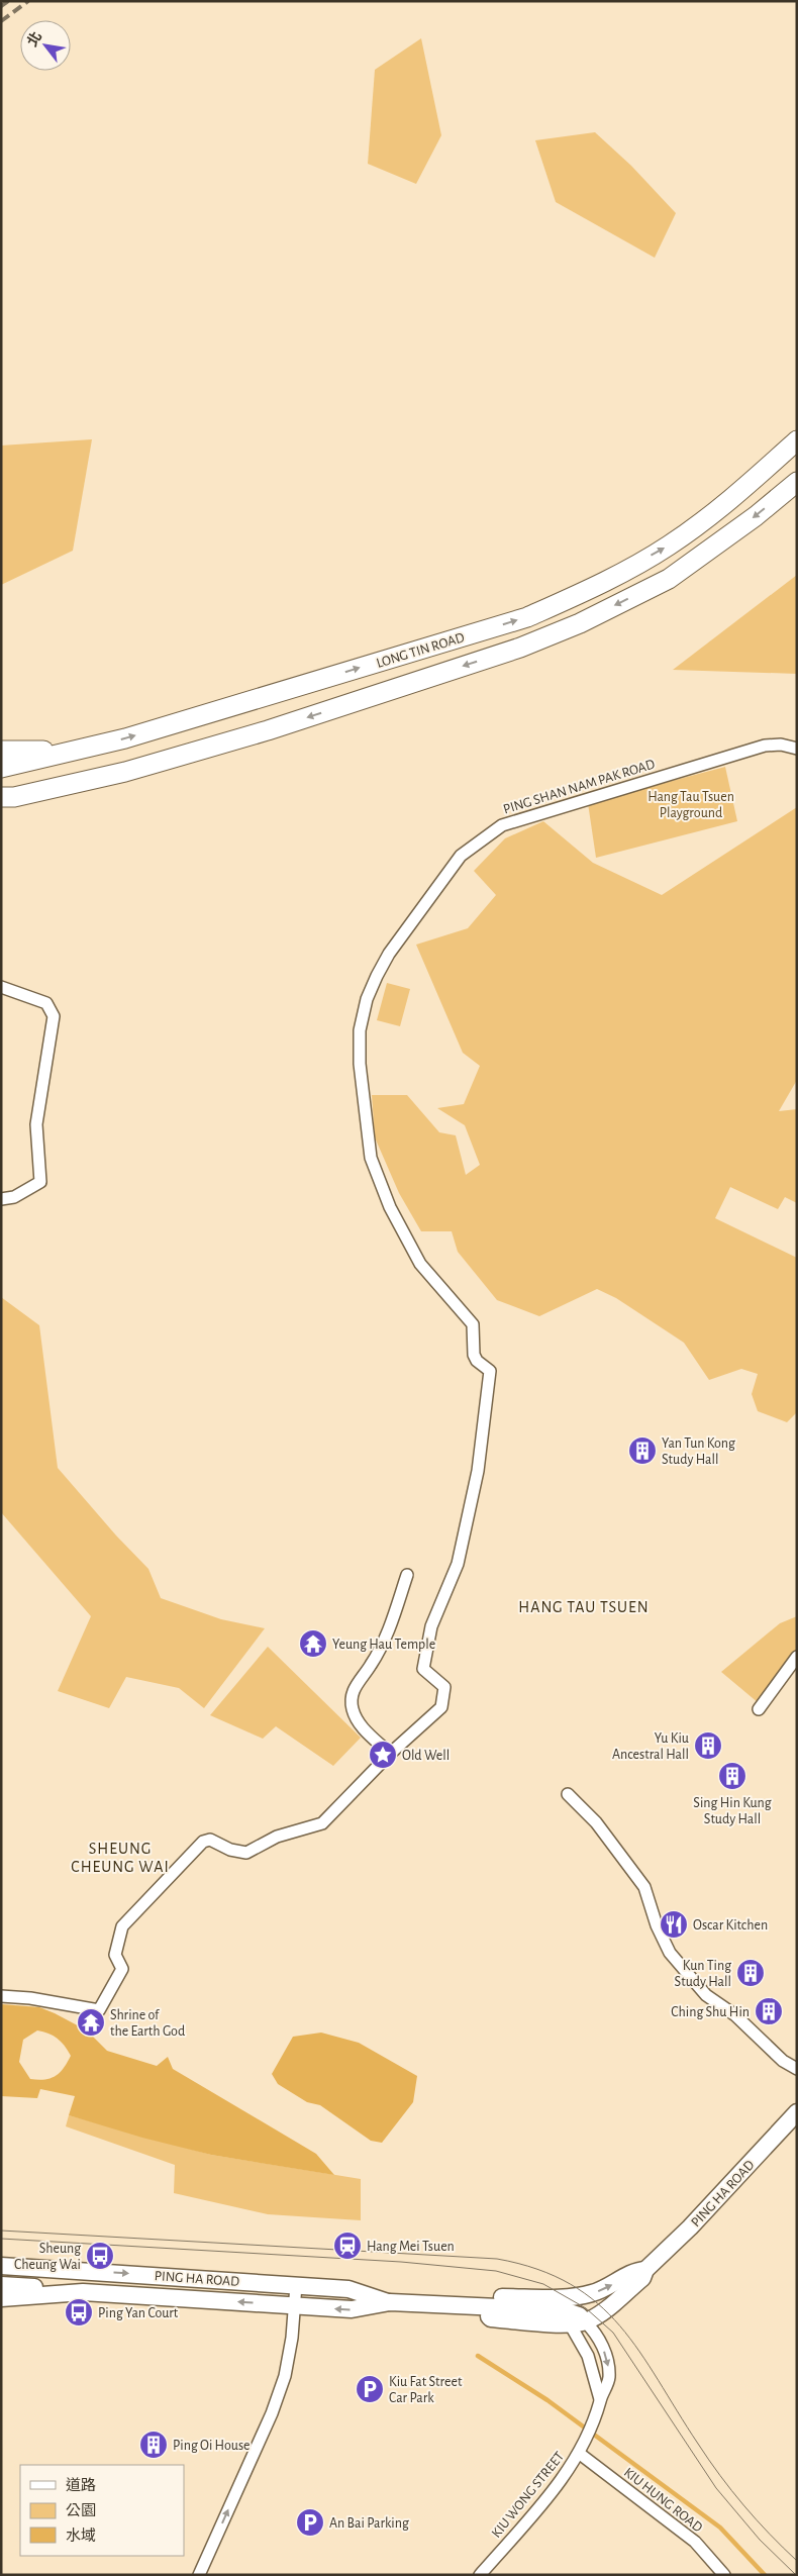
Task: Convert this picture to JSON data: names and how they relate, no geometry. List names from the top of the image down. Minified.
{"streets":{"main road":["LONG TIN ROAD"],"street":["PING SHAN NAM PAK ROAD","PING HA ROAD","KIU WONG STREET","KIU HUNG ROAD"]},"crossings":[["PING HA ROAD","KIU WONG STREET"],["KIU WONG STREET","KIU HUNG ROAD"]],"districts":["HANG TAU TSUEN","SHEUNG CHEUNG WAI"],"parks":["Hang Tau Tsuen Playground"],"places":{"building":["Yan Tun Kong Study Hall","Yu Kiu Ancestral Hall","Sing Hin Kung Study Hall","Kun Ting Study Hall","Ching Shu Hin","Ping Oi House"],"temple":["Yeung Hau Temple","Shrine of the Earth God"],"place":["Old Well"],"restaurant":["Oscar Kitchen"],"station":["Hang Mei Tsuen"],"bus stop":["Sheung Cheung Wai","Ping Yan Court"],"parking":["Kiu Fat Street Car Park","An Bai Parking"]},"legend":["道路","公園","水域"],"north":"top left"}
